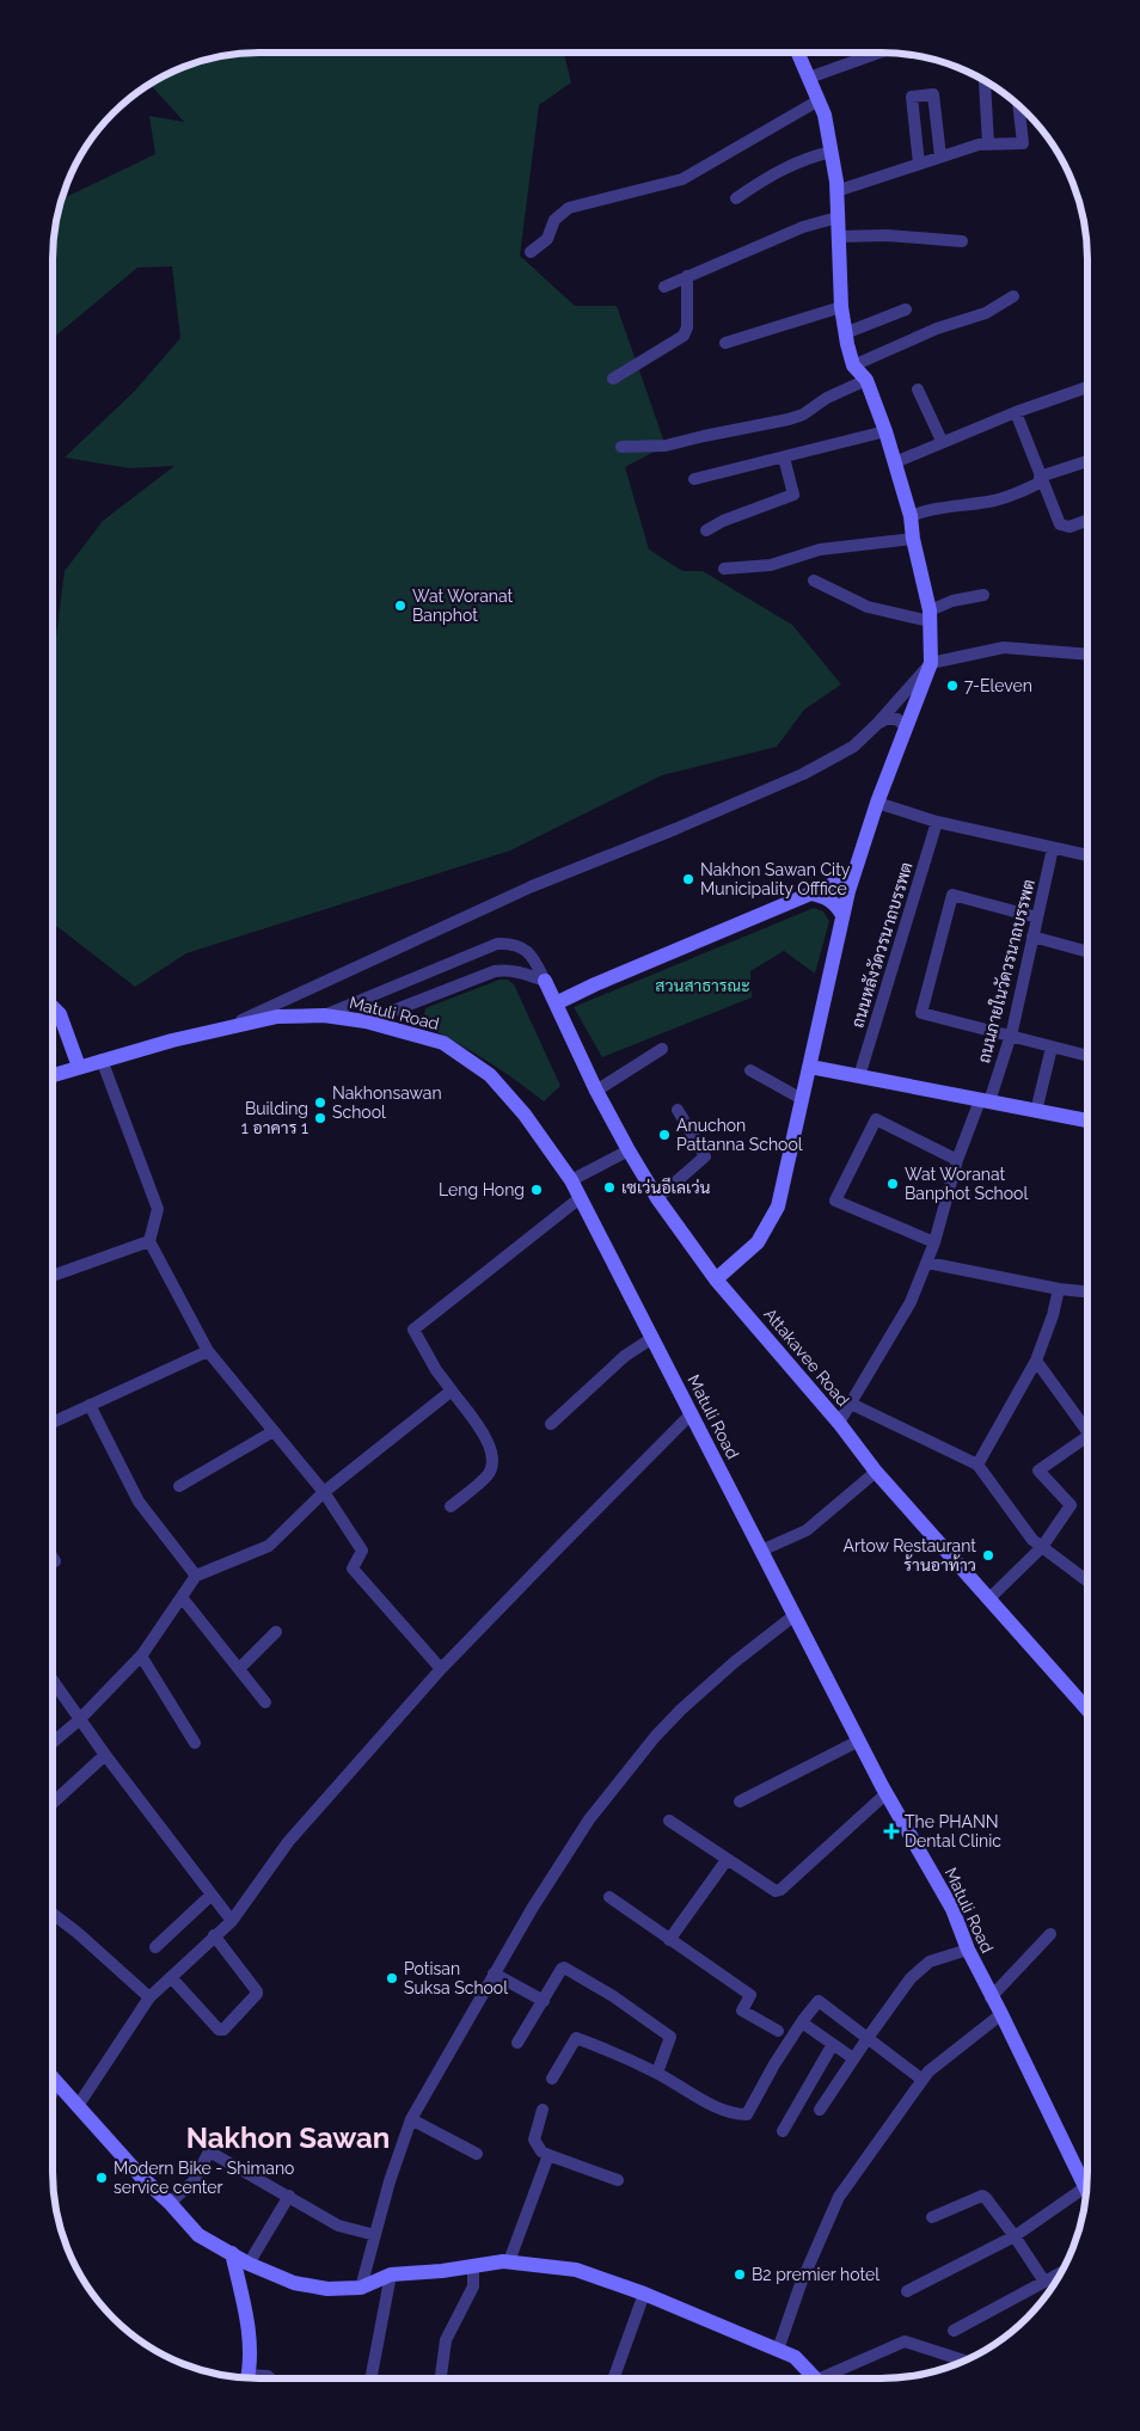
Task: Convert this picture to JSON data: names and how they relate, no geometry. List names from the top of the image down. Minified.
{"streets":{"street":["ถนนหลังวัดวรนาถบรรพต","ถนนภายในวัดวรนาถบรรพต","Matuli Road","Attakavee Road"]},"crossings":[["ถนนภายในวัดวรนาถบรรพต","Attakavee Road"]],"districts":["Nakhon Sawan"],"parks":["สวนสาธารณะ"],"places":{"other":["Wat Woranat Banphot","7-Eleven","Nakhon Sawan City Municipality Offfice","Nakhonsawan School","Building 1 อาคาร 1","Anuchon Pattanna School","Wat Woranat Banphot School","เซเว่นอีเลเว่น","Leng Hong","Artow Restaurant ร้านอาท้าว","Potisan Suksa School","Modern Bike - Shimano service center","B2 premier hotel"],"health":["The PHANN Dental Clinic"]}}
